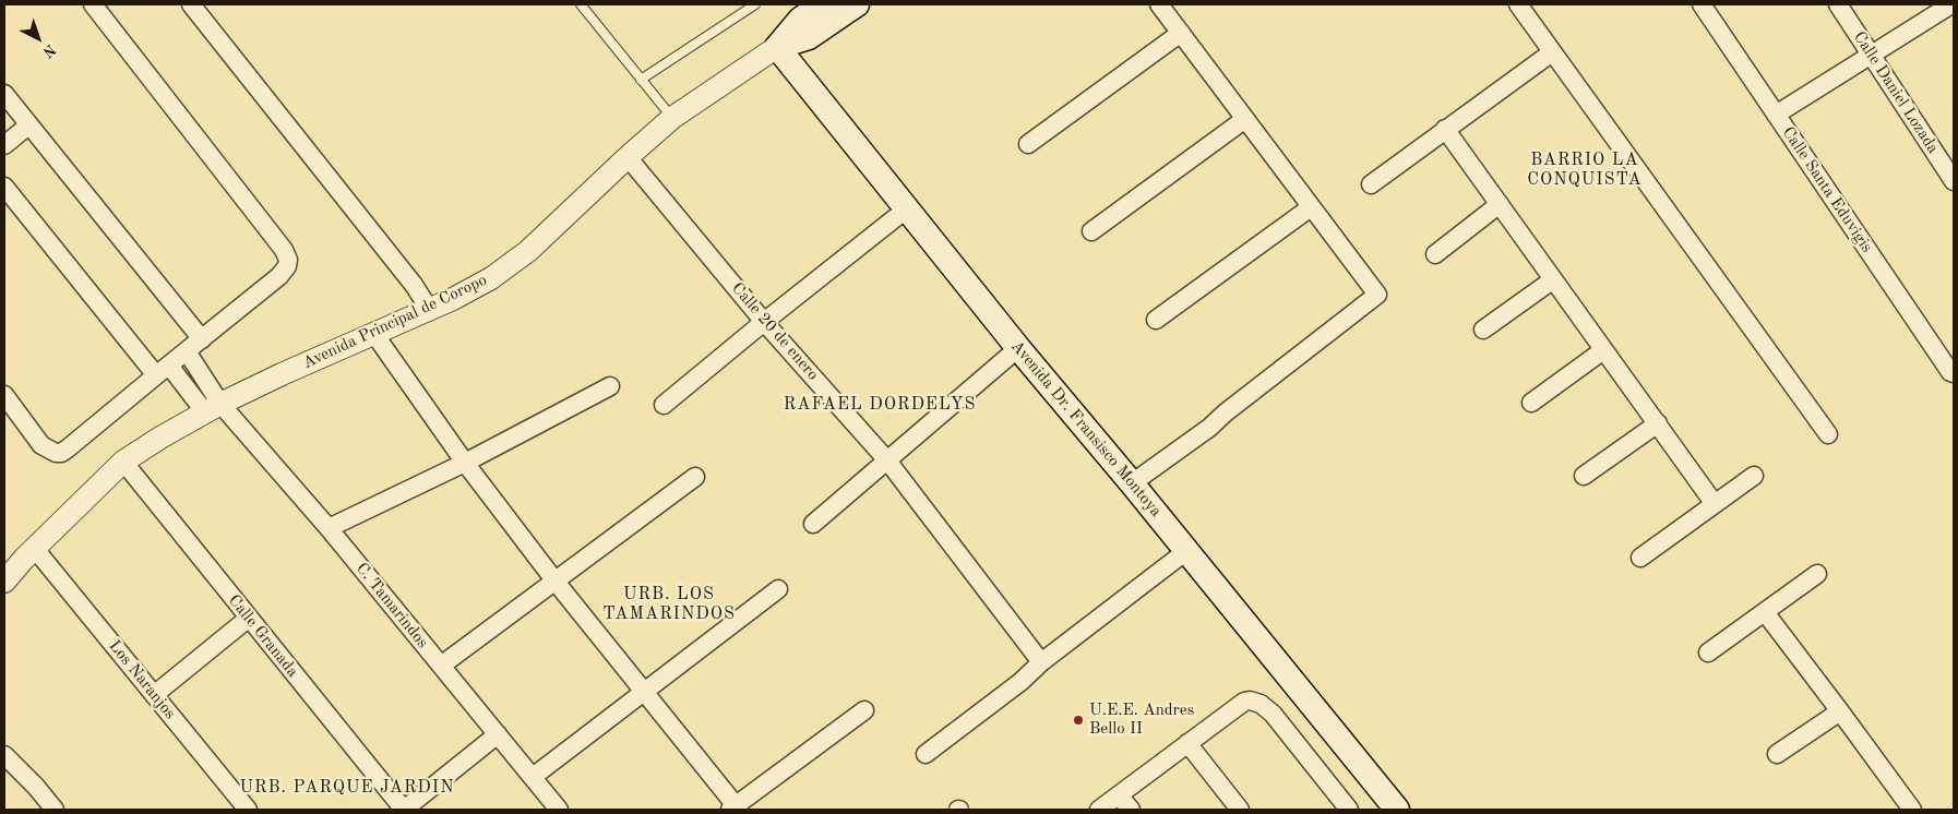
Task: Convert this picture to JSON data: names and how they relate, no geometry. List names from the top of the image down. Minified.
{"streets":{"main road":["Avenida Principal de Coropo","Avenida Dr. Fransisco Montoya"],"street":["Calle Daniel Lozada","Calle Santa Eduvigis","Calle 20 de enero","C. Tamarindos","Calle Granada","Los Naranjos"]},"crossings":[["Avenida Principal de Coropo","Calle 20 de enero"],["Avenida Principal de Coropo","Avenida Dr. Fransisco Montoya"],["Avenida Principal de Coropo","C. Tamarindos"],["Avenida Principal de Coropo","Calle Granada"],["Avenida Principal de Coropo","Los Naranjos"]],"districts":["BARRIO LA CONQUISTA","RAFAEL DORDELYS","URB. LOS TAMARINDOS","URB. PARQUE JARDIN"],"places":["U.E.E. Andres Bello II"],"north":"bottom right"}
